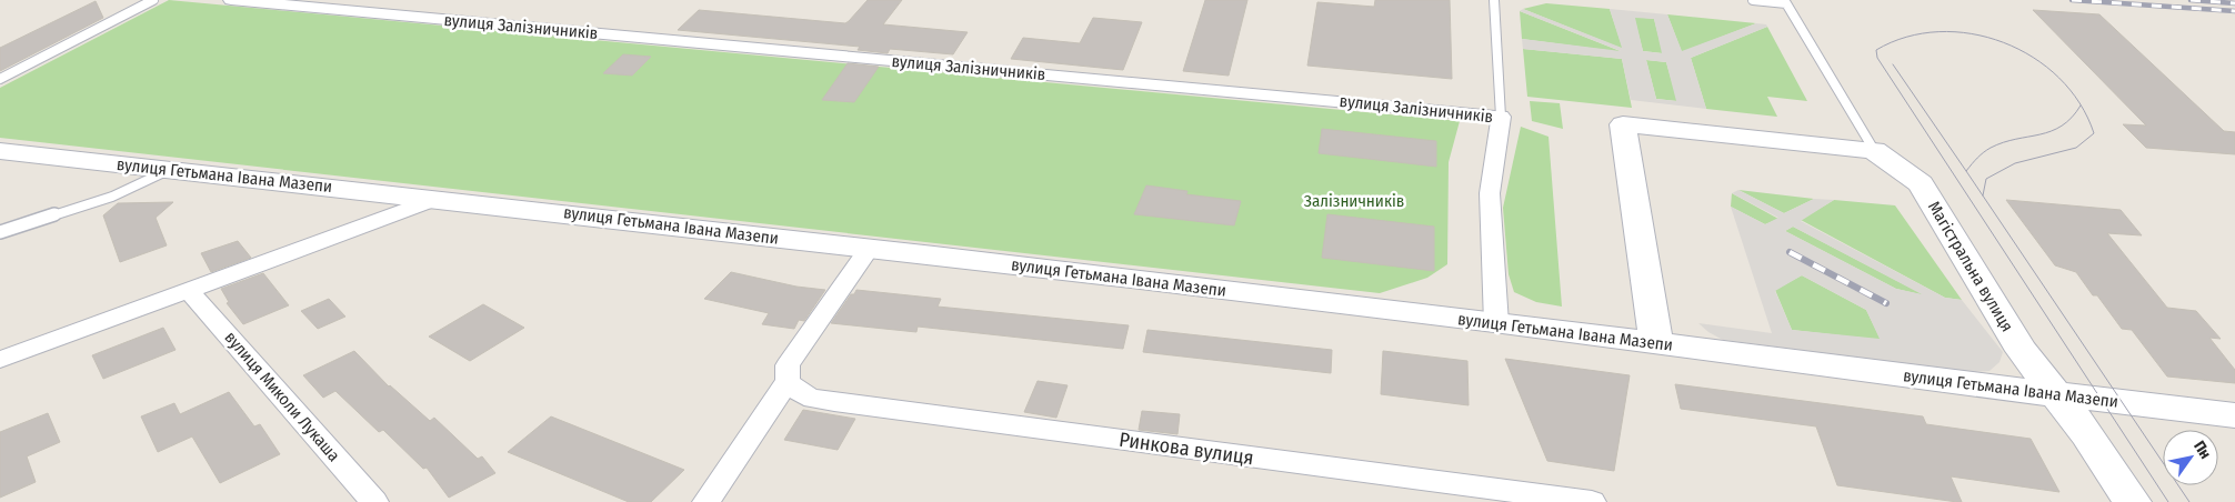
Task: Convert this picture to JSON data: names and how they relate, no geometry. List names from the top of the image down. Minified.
{"streets":{"street":["вулиця Залізничників","вулиця Гетьмана Івана Мазепи","Магістральна вулиця","вулиця Миколи Лукаша","Ринкова вулиця"]},"crossings":[["вулиця Залізничників","вулиця Гетьмана Івана Мазепи"],["вулиця Гетьмана Івана Мазепи","Магістральна вулиця"]],"parks":["Залізничників"],"north":"top right"}
